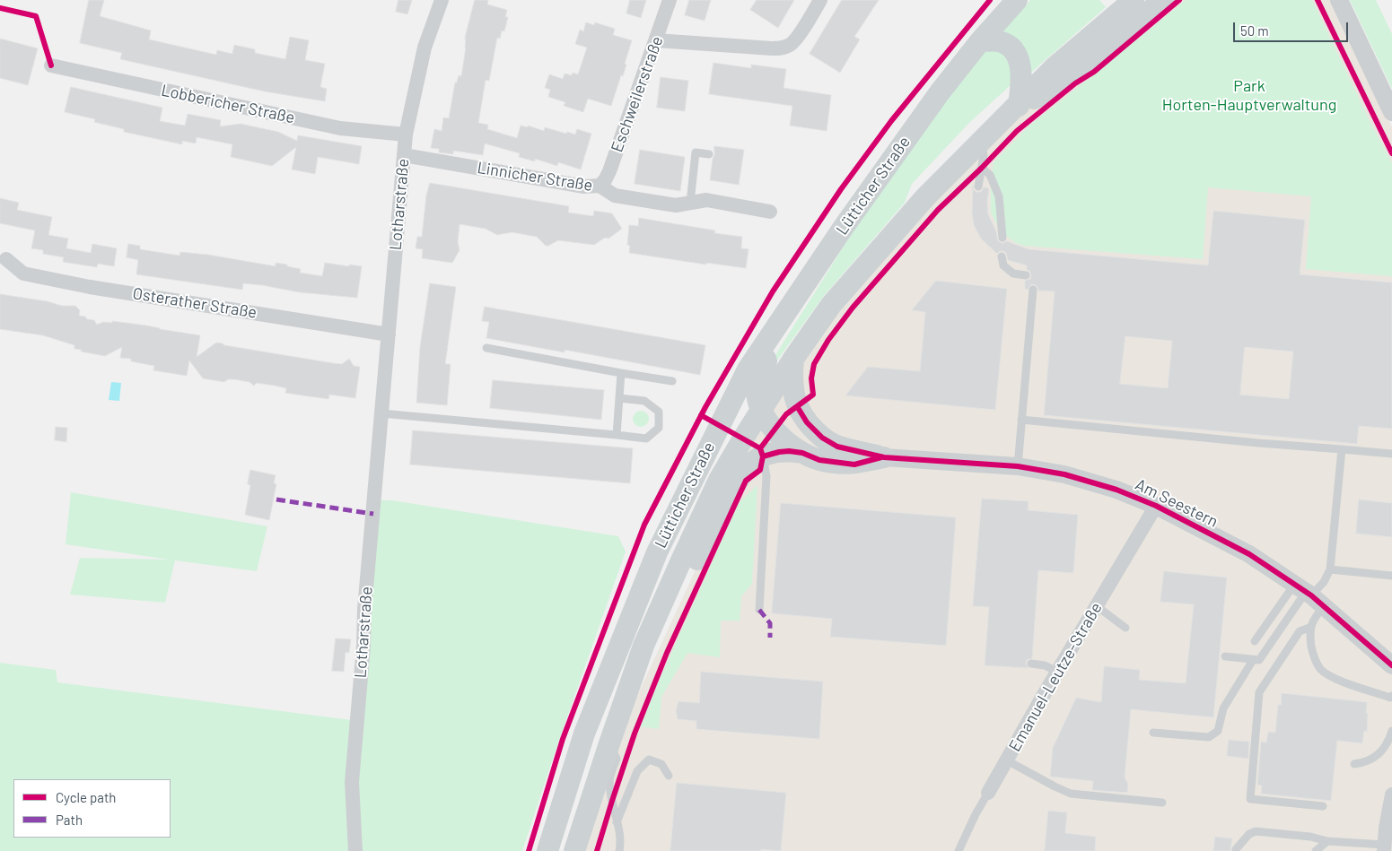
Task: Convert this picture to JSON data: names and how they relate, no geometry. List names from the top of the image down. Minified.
{"streets":{"main road":["Lütticher Straße"],"street":["Eschweilerstraße","Lobbericher Straße","Linnicher Straße","Lotharstraße","Osterather Straße","Am Seestern","Emanuel-Leutze-Straße"]},"crossings":[["Eschweilerstraße","Linnicher Straße"],["Lobbericher Straße","Lotharstraße"],["Linnicher Straße","Lotharstraße"],["Lotharstraße","Osterather Straße"],["Am Seestern","Emanuel-Leutze-Straße"]],"parks":["Park Horten-Hauptverwaltung"],"legend":["Cycle path","Path"],"scale_bar":"50 m"}
